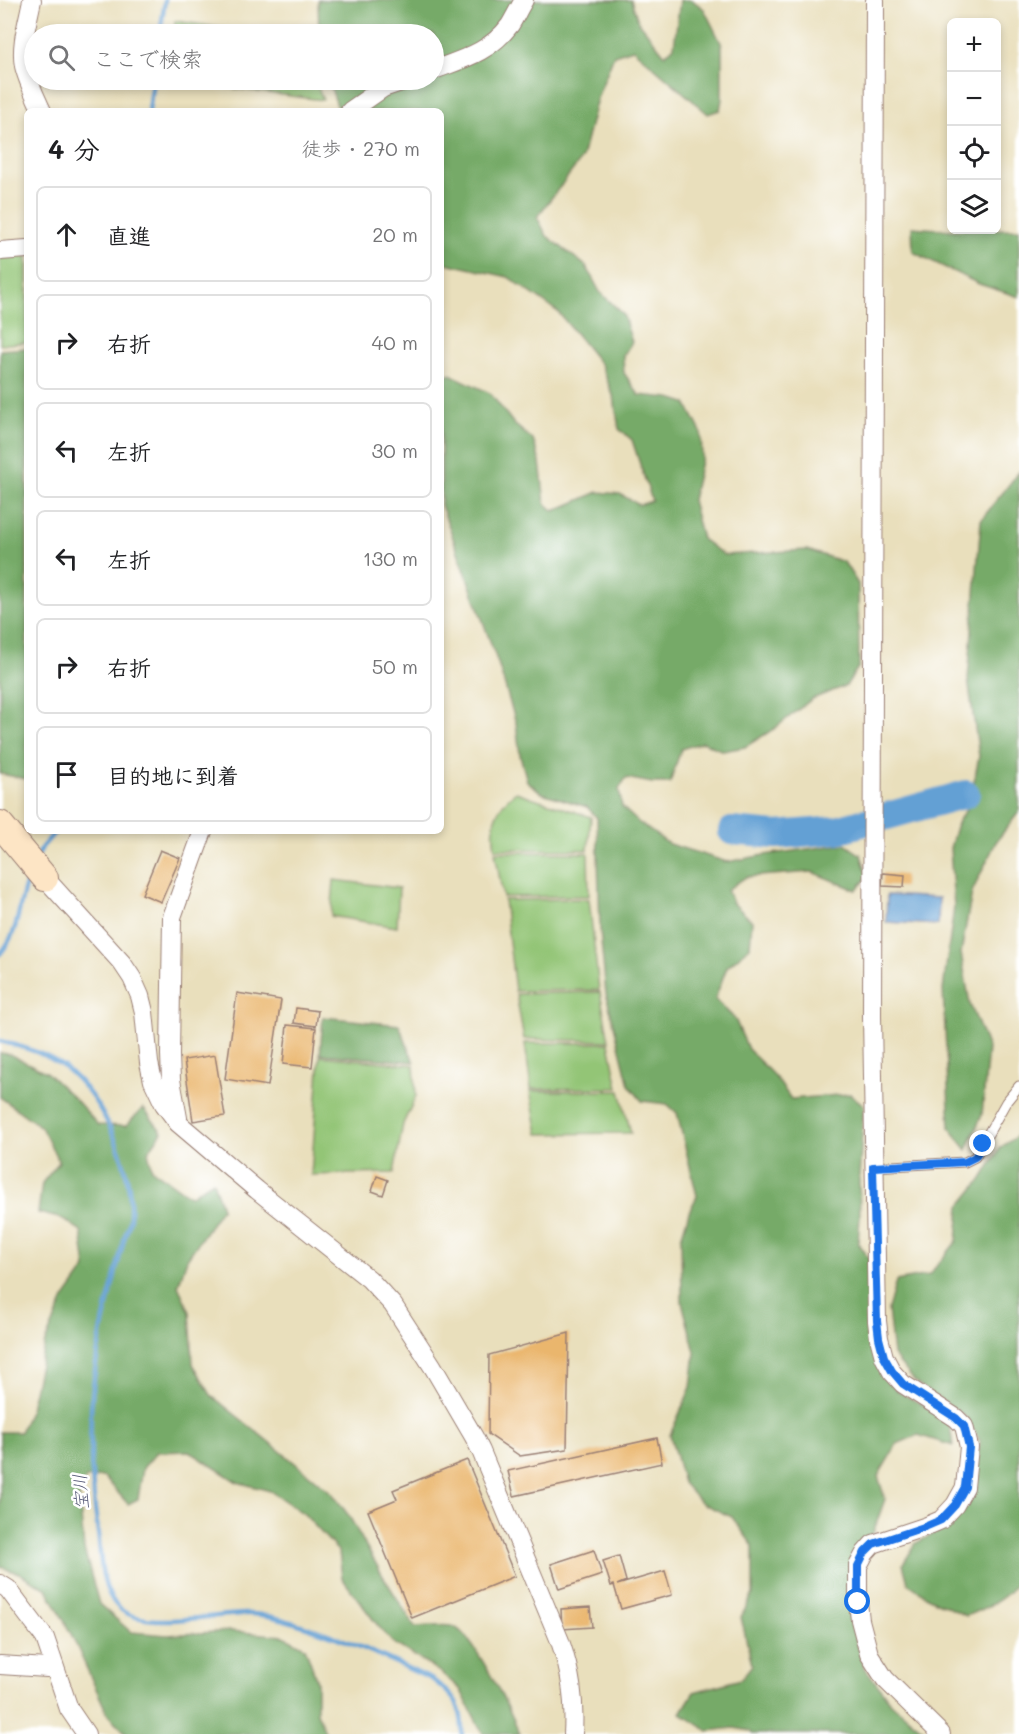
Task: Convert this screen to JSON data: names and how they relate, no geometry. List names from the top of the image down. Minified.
{"water":["宝川"],"page":{"map_buttons":["+","−"],"search":"ここで検索","heading":["4 分","徒歩 · 270 m"],"list":[["直進","20 m"],["右折","40 m"],["左折","30 m"],["左折","130 m"],["右折","50 m"],"目的地に到着"]}}
